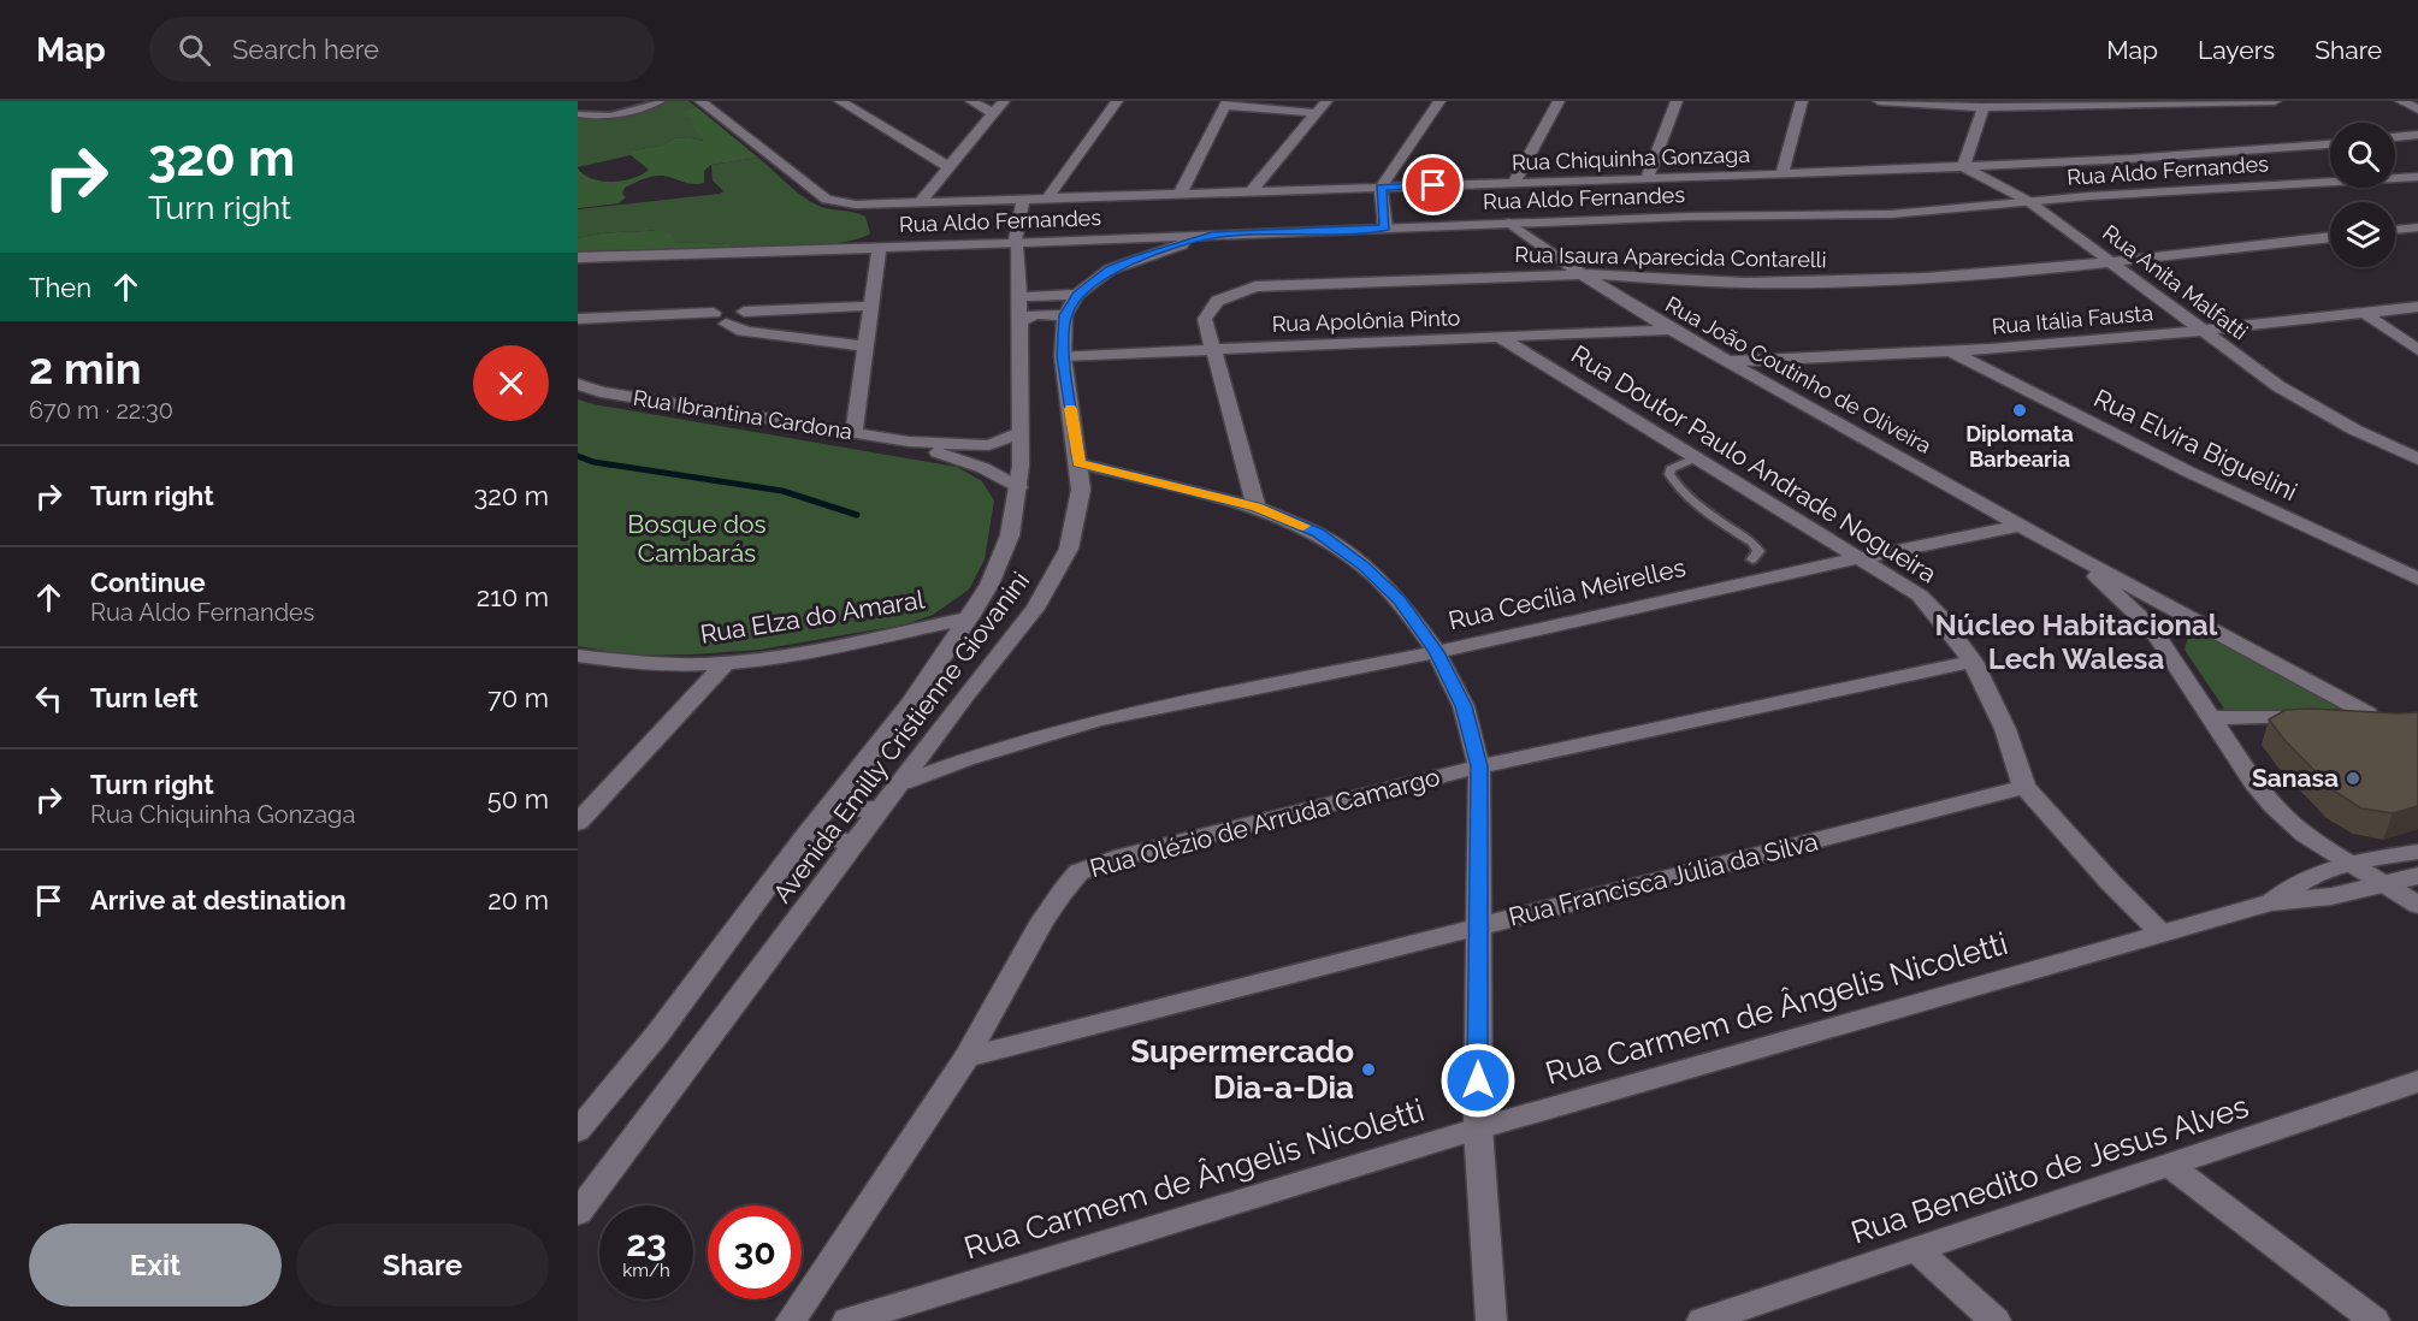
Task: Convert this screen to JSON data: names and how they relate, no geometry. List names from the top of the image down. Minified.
{"streets":{"street":["Rua Chiquinha Gonzaga","Rua Aldo Fernandes","Rua Isaura Aparecida Contarelli","Rua Anita Malfatti","Rua Itália Fausta","Rua Apolônia Pinto","Rua João Coutinho de Oliveira","Rua Ibrantina Cardona","Rua Elvira Biguelini","Rua Doutor Paulo Andrade Nogueira","Rua Cecília Meirelles","Rua Elza do Amaral","Avenida Emilly Cristienne Giovanini","Rua Olézio de Arruda Camargo","Rua Francisca Júlia da Silva","Rua Carmem de Ângelis Nicoletti","Rua Benedito de Jesus Alves"]},"crossings":[["Rua Chiquinha Gonzaga","Rua Anita Malfatti"],["Rua Chiquinha Gonzaga","Avenida Emilly Cristienne Giovanini"],["Rua Aldo Fernandes","Rua Anita Malfatti"],["Rua Aldo Fernandes","Rua João Coutinho de Oliveira"],["Rua Aldo Fernandes","Avenida Emilly Cristienne Giovanini"],["Rua Isaura Aparecida Contarelli","Rua Anita Malfatti"],["Rua Isaura Aparecida Contarelli","Rua Apolônia Pinto"],["Rua Isaura Aparecida Contarelli","Rua João Coutinho de Oliveira"],["Rua Anita Malfatti","Rua Itália Fausta"],["Rua Itália Fausta","Rua João Coutinho de Oliveira"],["Rua Itália Fausta","Rua Elvira Biguelini"],["Rua Apolônia Pinto","Rua João Coutinho de Oliveira"],["Rua Apolônia Pinto","Rua Doutor Paulo Andrade Nogueira"],["Rua Apolônia Pinto","Avenida Emilly Cristienne Giovanini"],["Rua João Coutinho de Oliveira","Rua Cecília Meirelles"],["Rua Ibrantina Cardona","Avenida Emilly Cristienne Giovanini"],["Rua Doutor Paulo Andrade Nogueira","Rua Cecília Meirelles"],["Rua Doutor Paulo Andrade Nogueira","Rua Olézio de Arruda Camargo"],["Rua Doutor Paulo Andrade Nogueira","Rua Francisca Júlia da Silva"],["Rua Doutor Paulo Andrade Nogueira","Rua Carmem de Ângelis Nicoletti"],["Rua Cecília Meirelles","Avenida Emilly Cristienne Giovanini"],["Rua Elza do Amaral","Avenida Emilly Cristienne Giovanini"],["Rua Olézio de Arruda Camargo","Rua Francisca Júlia da Silva"]],"districts":["Núcleo Habitacional Lech Walesa"],"parks":["Bosque dos Cambarás"],"places":["Diplomata Barbearia","Sanasa","Supermercado Dia-a-Dia"],"page":{"header":"Map","search":"Search here","nav":["Map","Layers","Share"],"turn":["320 m","Turn right"],"then":"Then","heading":["2 min","670 m · 22:30"],"list":[{"name":"Turn right","value":"320 m"},{"name":"Continue","note":"Rua Aldo Fernandes","value":"210 m"},{"name":"Turn left","value":"70 m"},{"name":"Turn right","note":"Rua Chiquinha Gonzaga","value":"50 m"},{"name":"Arrive at destination","value":"20 m"}],"speed":"23 km/h","limit":"30","buttons":["Exit","Share"]}}
